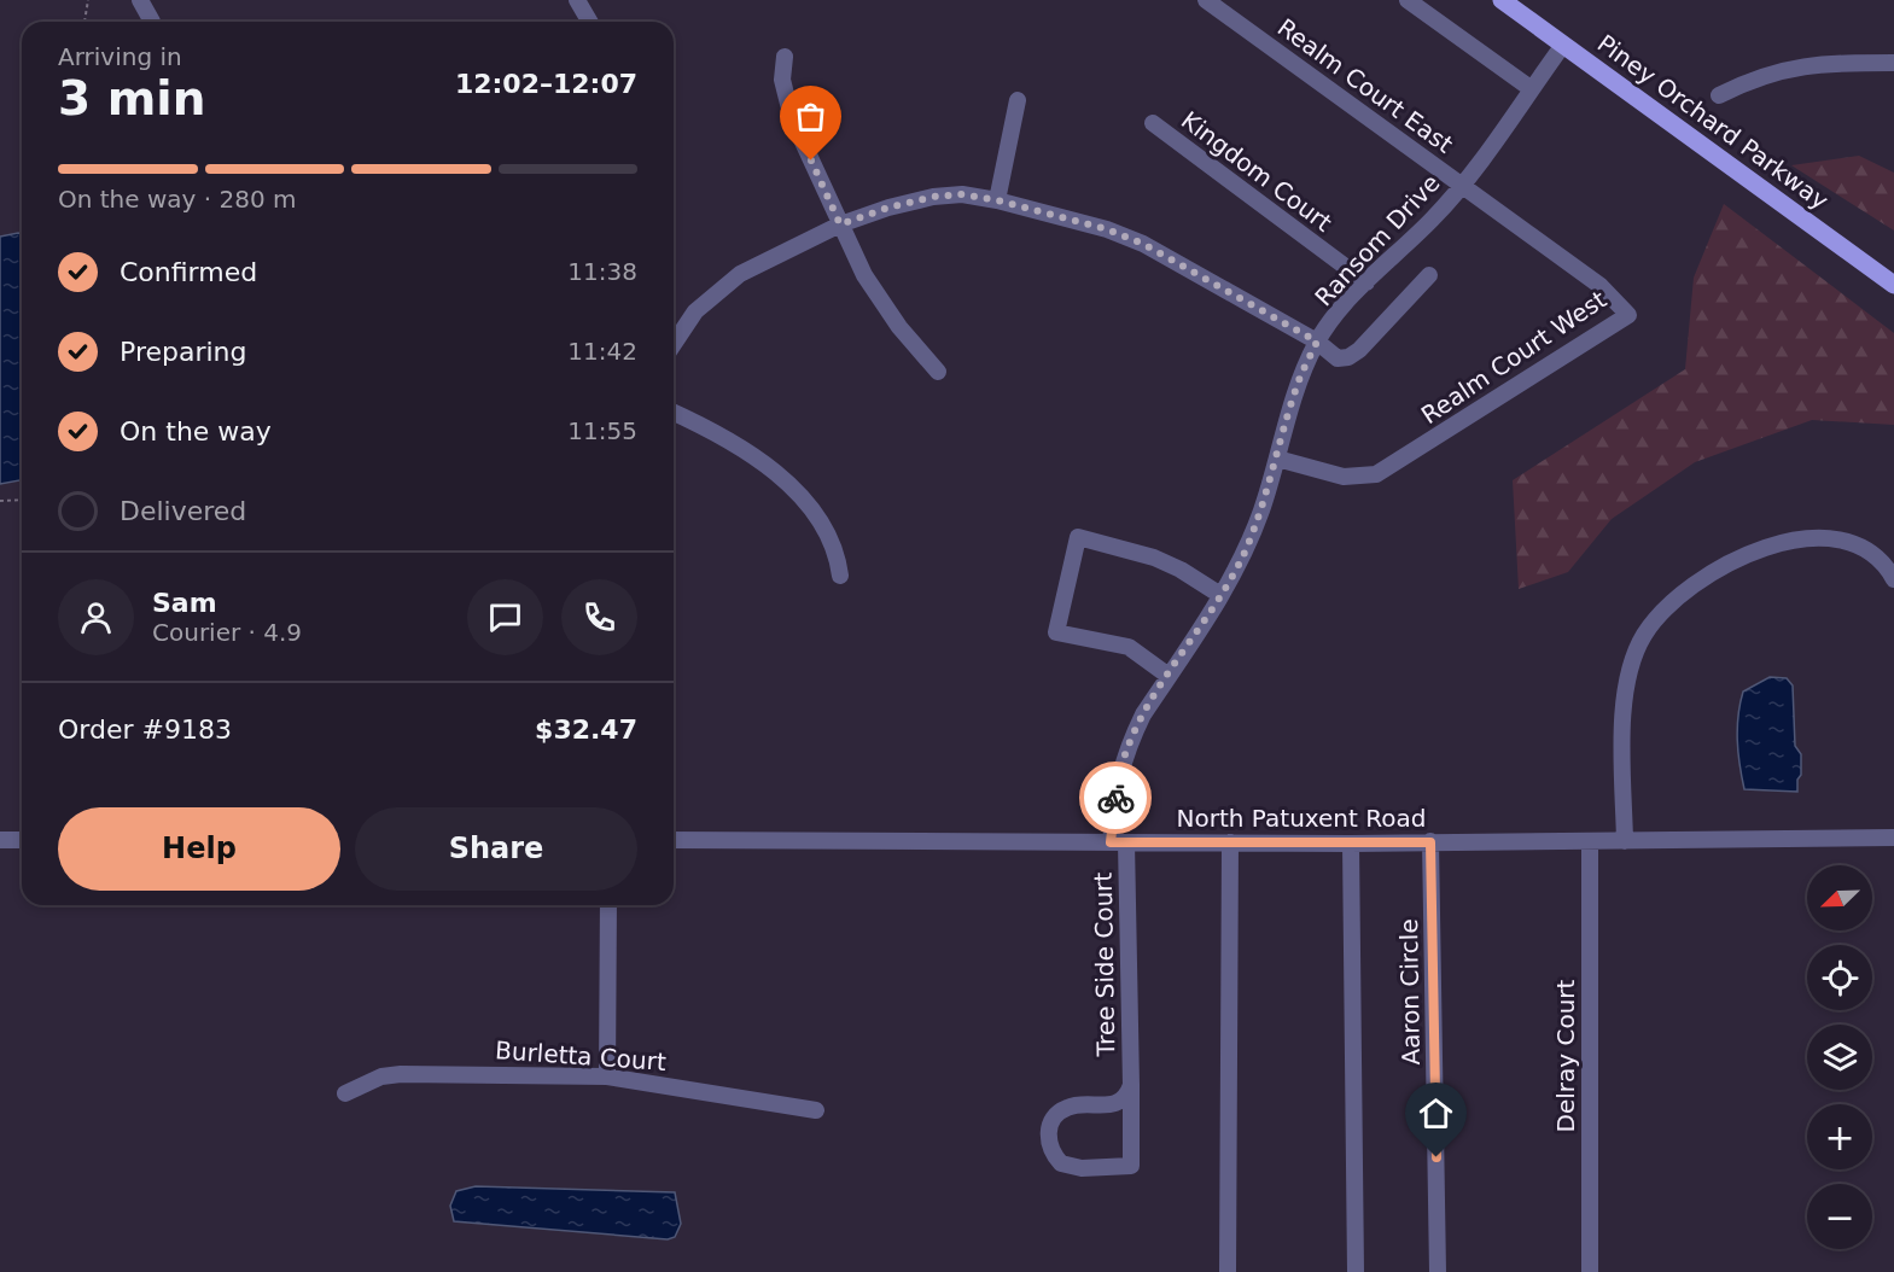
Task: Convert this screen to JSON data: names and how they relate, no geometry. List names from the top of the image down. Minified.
{"streets":{"main road":["Piney Orchard Parkway"],"street":["Realm Court East","Kingdom Court","Ransom Drive","Realm Court West","North Patuxent Road","Tree Side Court","Aaron Circle","Burletta Court","Delray Court"]},"crossings":[["Realm Court East","Ransom Drive"],["Realm Court East","Realm Court West"],["Piney Orchard Parkway","Ransom Drive"],["Kingdom Court","Ransom Drive"],["Ransom Drive","Realm Court West"],["Ransom Drive","North Patuxent Road"],["Ransom Drive","Tree Side Court"],["North Patuxent Road","Tree Side Court"],["North Patuxent Road","Aaron Circle"],["North Patuxent Road","Delray Court"]],"north":"bottom left","page":{"heading":["3 min","Arriving in","12:02–12:07"],"panel":["Sam","Courier · 4.9","Order #9183","$32.47"],"bar":"On the way · 280 m","list":[["Confirmed","11:38"],["Preparing","11:42"],["On the way","11:55"],"Delivered"],"buttons":["Help","Share"],"map_buttons":["+","−"]}}
